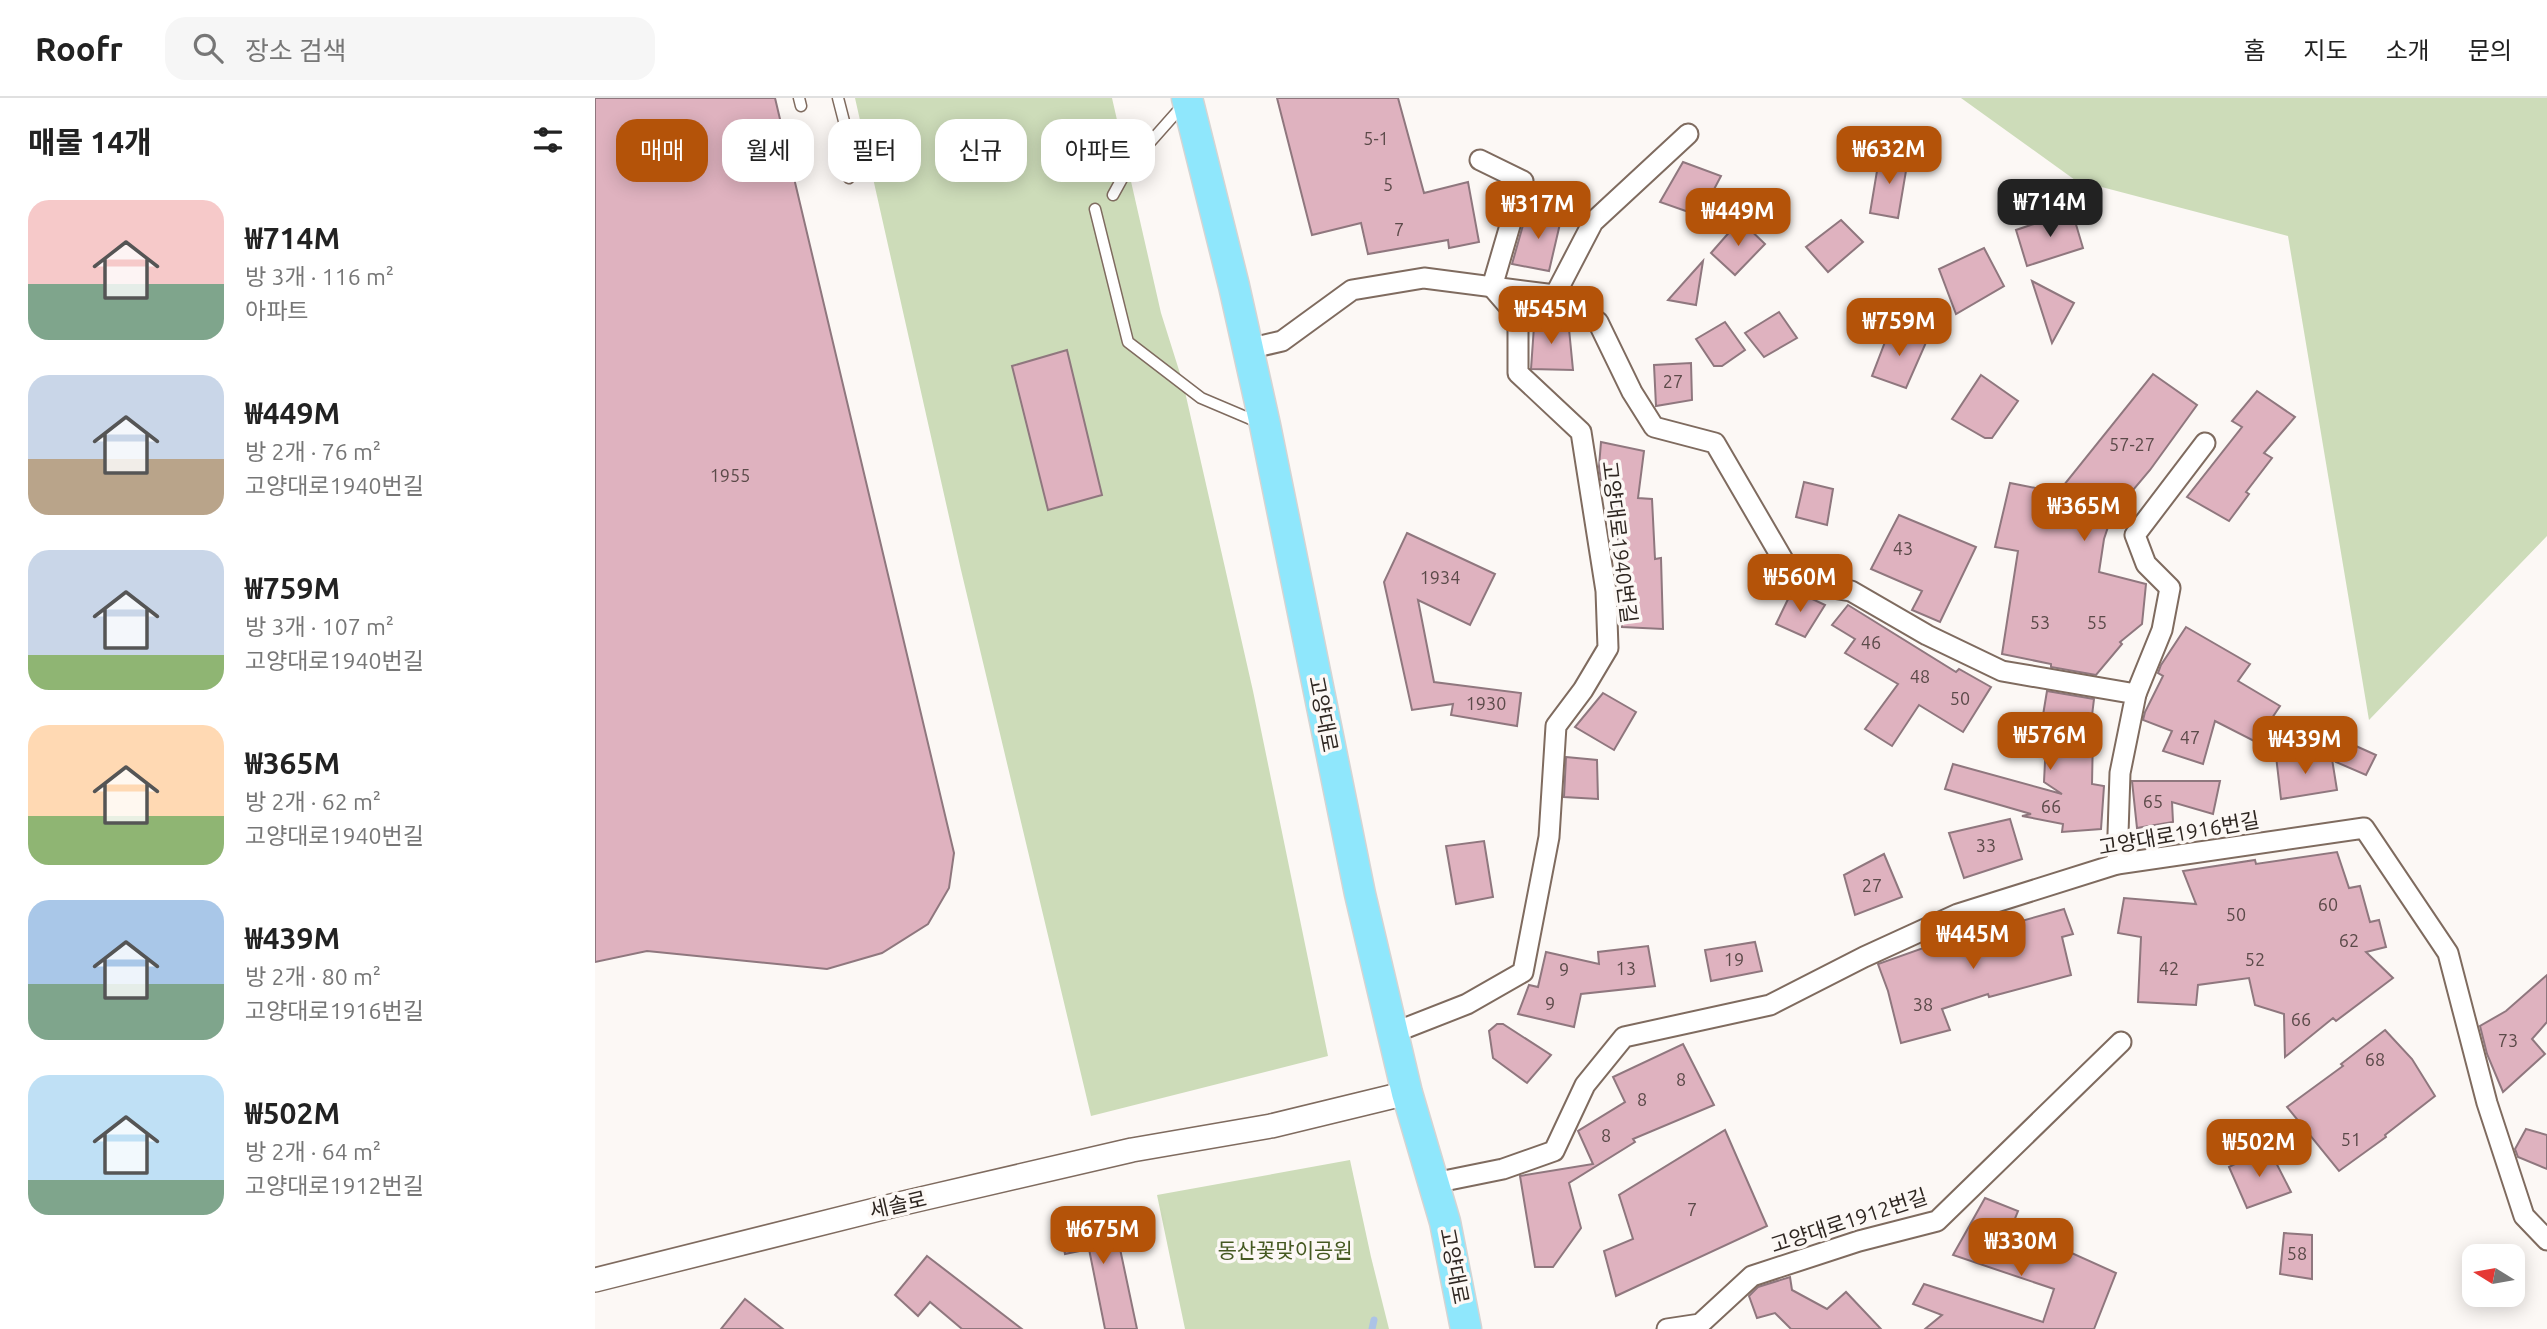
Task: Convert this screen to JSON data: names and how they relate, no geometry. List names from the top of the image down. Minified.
{"streets":{"main road":["고양대로"],"street":["고양대로1940번길","고양대로1916번길","세솔로","고양대로1912번길"]},"crossings":[["고양대로1940번길","고양대로"],["고양대로","고양대로1916번길"],["고양대로","세솔로"]],"parks":["동산꽃맞이공원"],"house_numbers":["5-1","5","7","27","57-27","1955","43","1934","53","55","46","48","50","1930","47","65","66","33","27","60","50","62","19","52","13","42","9","9","38","66","73","68","8","8","8","51","7","58"],"north":"left","page":{"header":"Roofr","search":"장소 검색","nav":["홈","지도","소개","문의"],"heading":"매물 14개","chip":["매매","월세","필터","신규","아파트"],"price":["₩632M","₩714M","₩317M","₩449M","₩545M","₩759M","₩365M","₩560M","₩576M","₩439M","₩445M","₩502M","₩675M","₩330M"],"list":[{"name":"₩714M","note":"방 3개 · 116 m² · 아파트"},{"name":"₩449M","note":"방 2개 · 76 m² · 고양대로1940번길"},{"name":"₩759M","note":"방 3개 · 107 m² · 고양대로1940번길"},{"name":"₩365M","note":"방 2개 · 62 m² · 고양대로1940번길"},{"name":"₩439M","note":"방 2개 · 80 m² · 고양대로1916번길"},{"name":"₩502M","note":"방 2개 · 64 m² · 고양대로1912번길"}]}}
